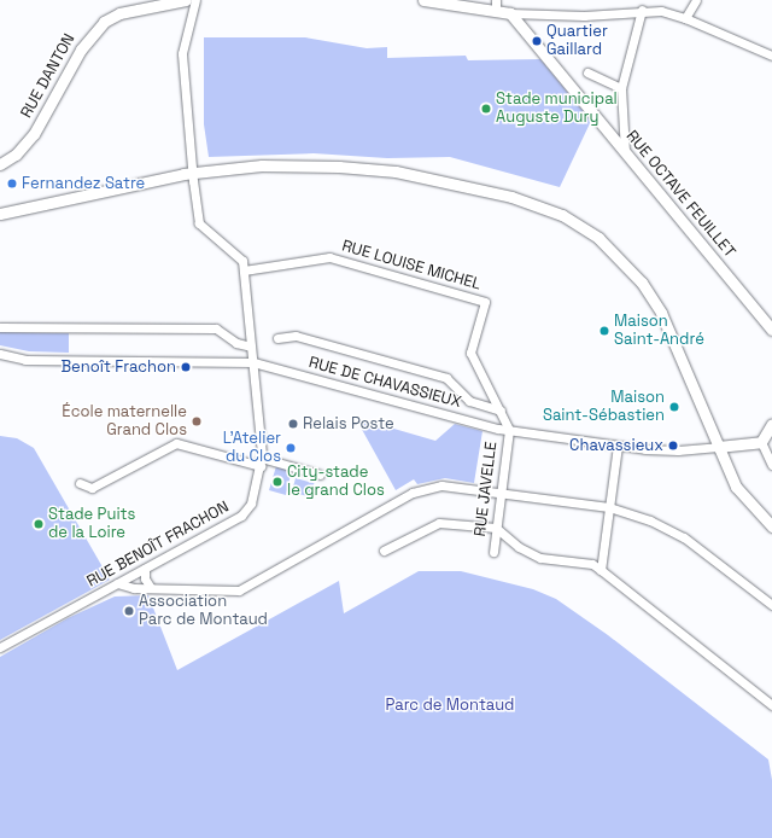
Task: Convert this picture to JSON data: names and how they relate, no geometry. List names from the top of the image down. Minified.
{"streets":{"street":["RUE DANTON","RUE OCTAVE FEUILLET","RUE LOUISE MICHEL","RUE DE CHAVASSIEUX","RUE JAVELLE","RUE BENOÎT FRACHON"]},"crossings":[["RUE LOUISE MICHEL","RUE BENOÎT FRACHON"],["RUE DE CHAVASSIEUX","RUE JAVELLE"],["RUE DE CHAVASSIEUX","RUE BENOÎT FRACHON"]],"parks":["Parc de Montaud"],"places":["Quartier Gaillard","Stade municipal Auguste Dury","Fernandez Satre","Maison Saint-André","Benoît Frachon","Maison Saint-Sébastien","École maternelle Grand Clos","Relais Poste","Chavassieux","L'Atelier du Clos","City-stade le grand Clos","Stade Puits de la Loire","Association Parc de Montaud"]}
